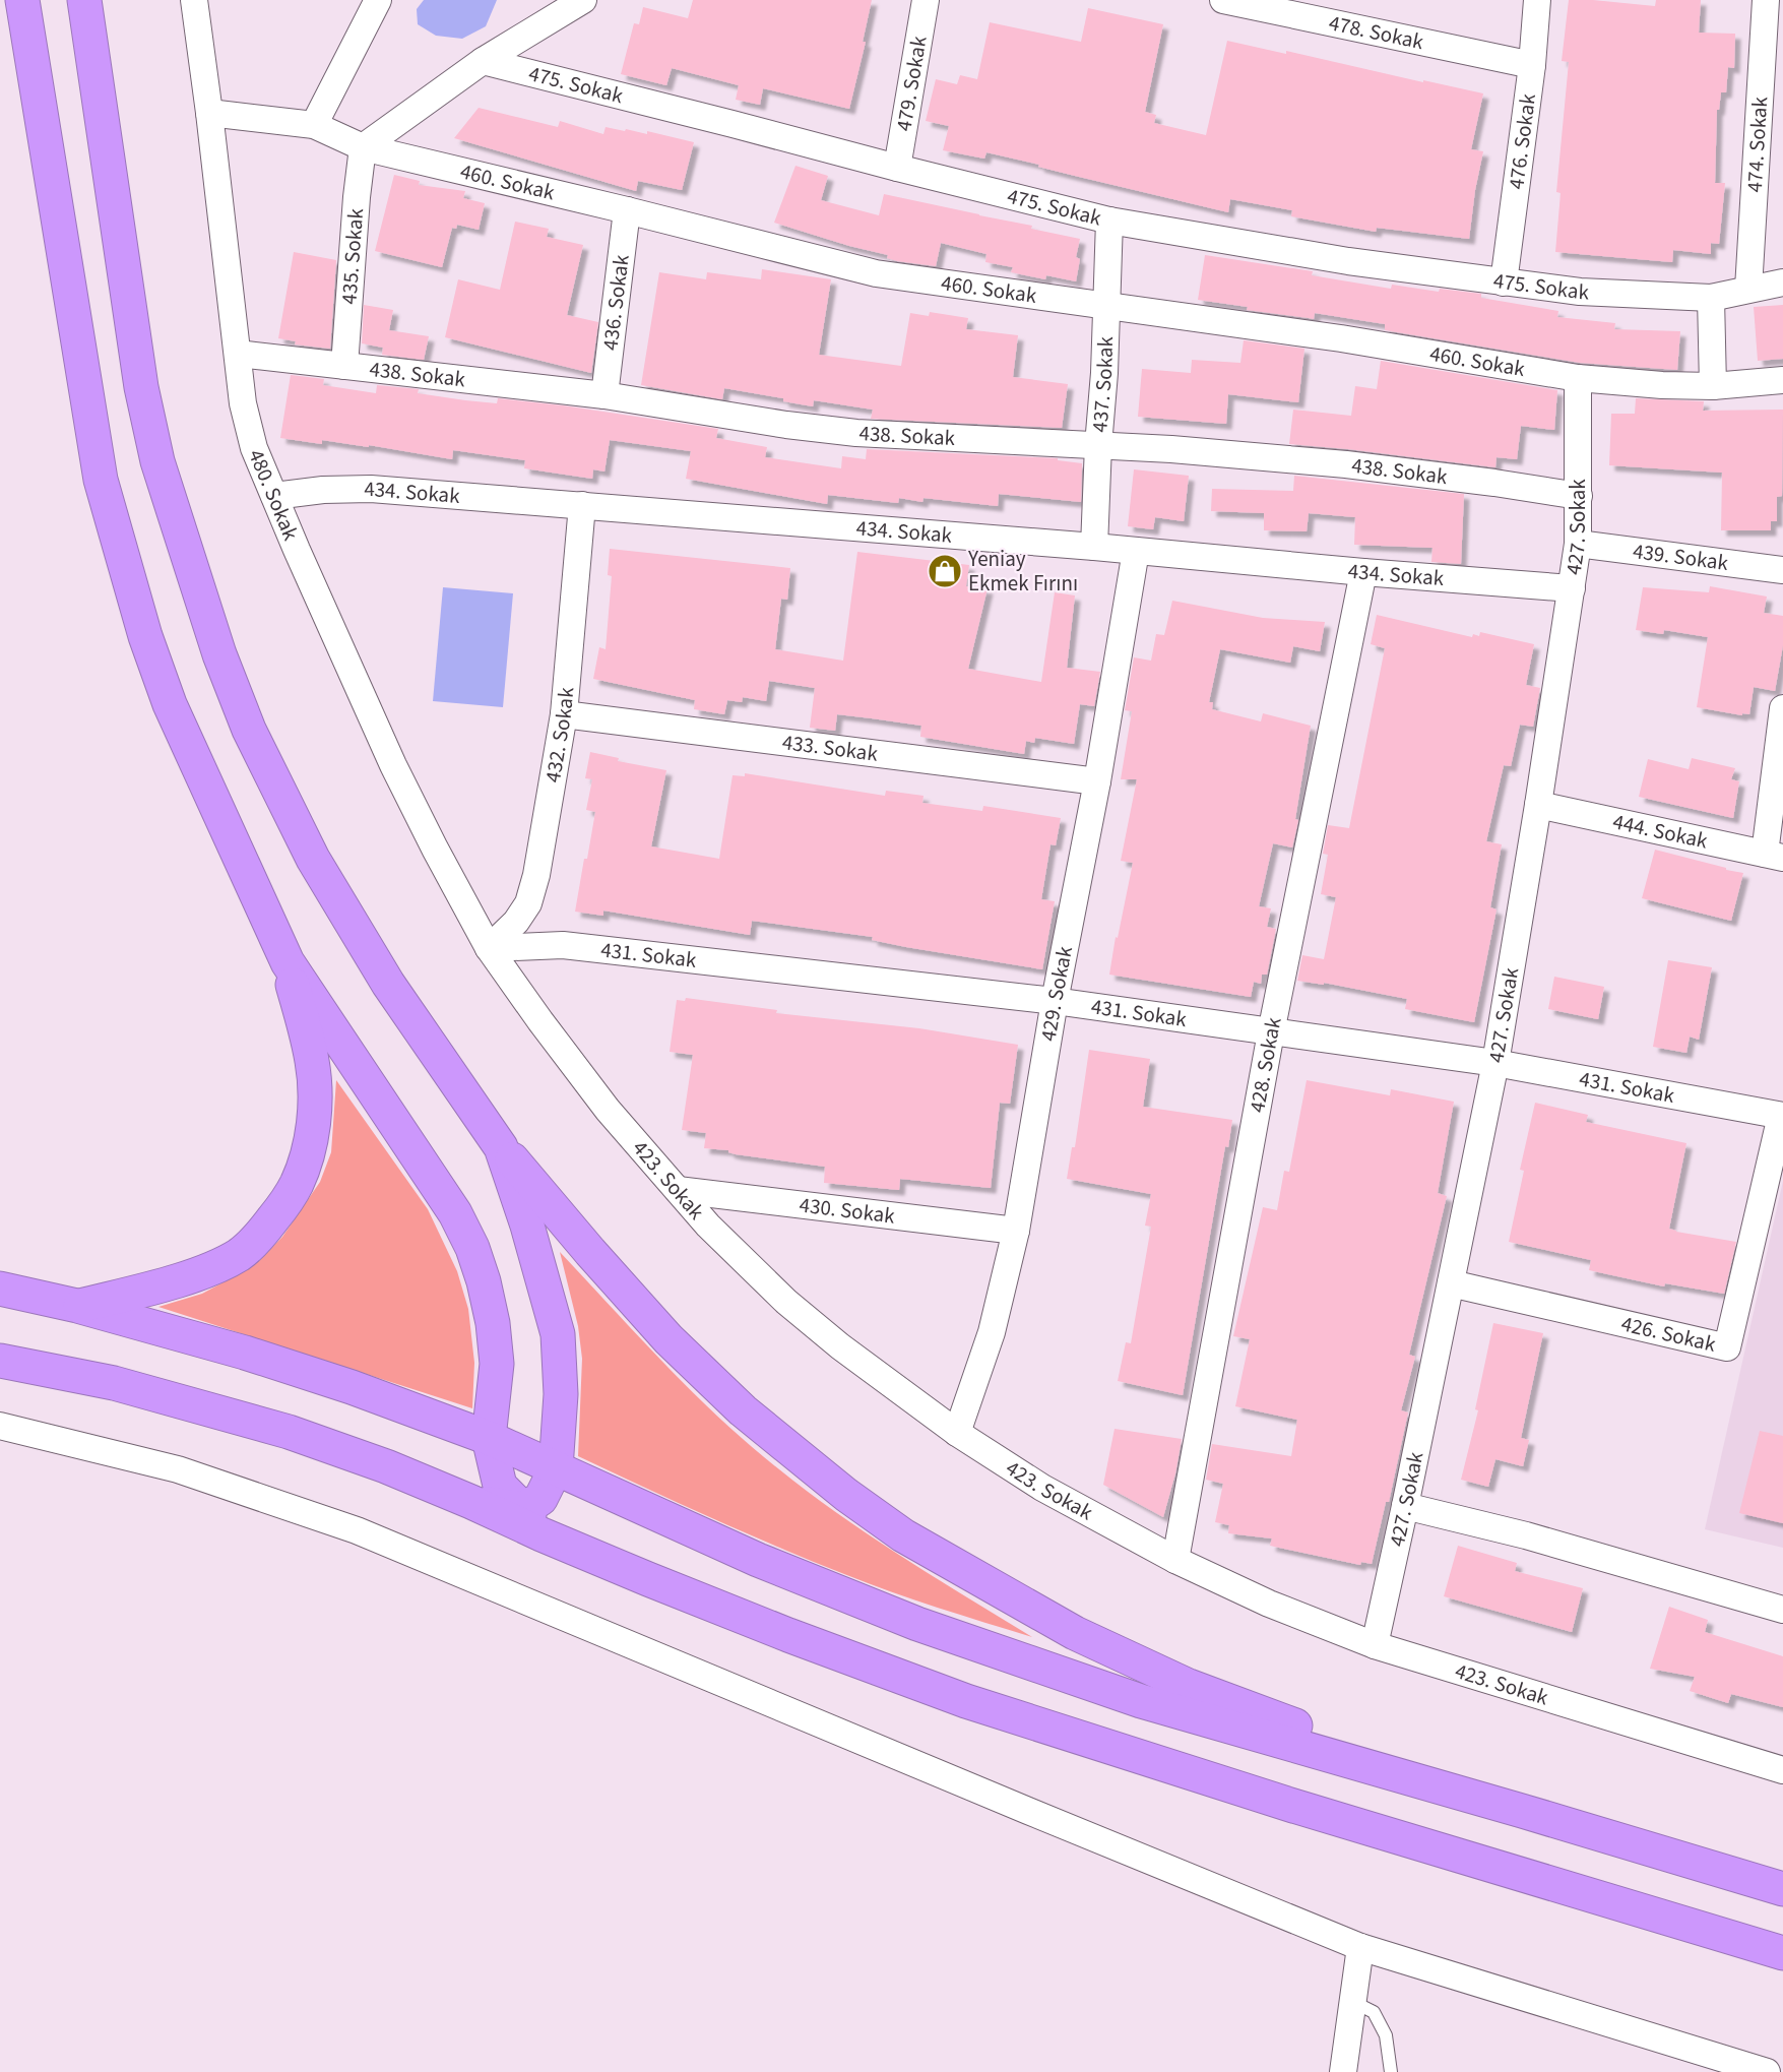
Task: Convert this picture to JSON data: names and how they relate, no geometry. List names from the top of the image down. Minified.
{"streets":{"street":["478. Sokak","475. Sokak","479. Sokak","476. Sokak","474. Sokak","460. Sokak","435. Sokak","436. Sokak","438. Sokak","437. Sokak","434. Sokak","480. Sokak","427. Sokak","439. Sokak","432. Sokak","433. Sokak","444. Sokak","431. Sokak","429. Sokak","428. Sokak","423. Sokak","430. Sokak","426. Sokak"]},"crossings":[["478. Sokak","476. Sokak"],["475. Sokak","479. Sokak"],["475. Sokak","476. Sokak"],["475. Sokak","474. Sokak"],["475. Sokak","437. Sokak"],["460. Sokak","435. Sokak"],["460. Sokak","436. Sokak"],["460. Sokak","437. Sokak"],["460. Sokak","480. Sokak"],["460. Sokak","427. Sokak"],["435. Sokak","438. Sokak"],["436. Sokak","438. Sokak"],["438. Sokak","437. Sokak"],["438. Sokak","480. Sokak"],["438. Sokak","427. Sokak"],["437. Sokak","434. Sokak"],["434. Sokak","480. Sokak"],["434. Sokak","427. Sokak"],["434. Sokak","432. Sokak"],["434. Sokak","429. Sokak"],["434. Sokak","428. Sokak"],["480. Sokak","432. Sokak"],["480. Sokak","431. Sokak"],["480. Sokak","423. Sokak"],["427. Sokak","439. Sokak"],["427. Sokak","444. Sokak"],["427. Sokak","431. Sokak"],["427. Sokak","423. Sokak"],["427. Sokak","426. Sokak"],["432. Sokak","433. Sokak"],["432. Sokak","431. Sokak"],["432. Sokak","423. Sokak"],["433. Sokak","429. Sokak"],["431. Sokak","429. Sokak"],["431. Sokak","428. Sokak"],["431. Sokak","423. Sokak"],["431. Sokak","426. Sokak"],["429. Sokak","423. Sokak"],["429. Sokak","430. Sokak"],["428. Sokak","423. Sokak"],["423. Sokak","430. Sokak"]],"places":{"shop":["Yeniay Ekmek Fırını"]}}
